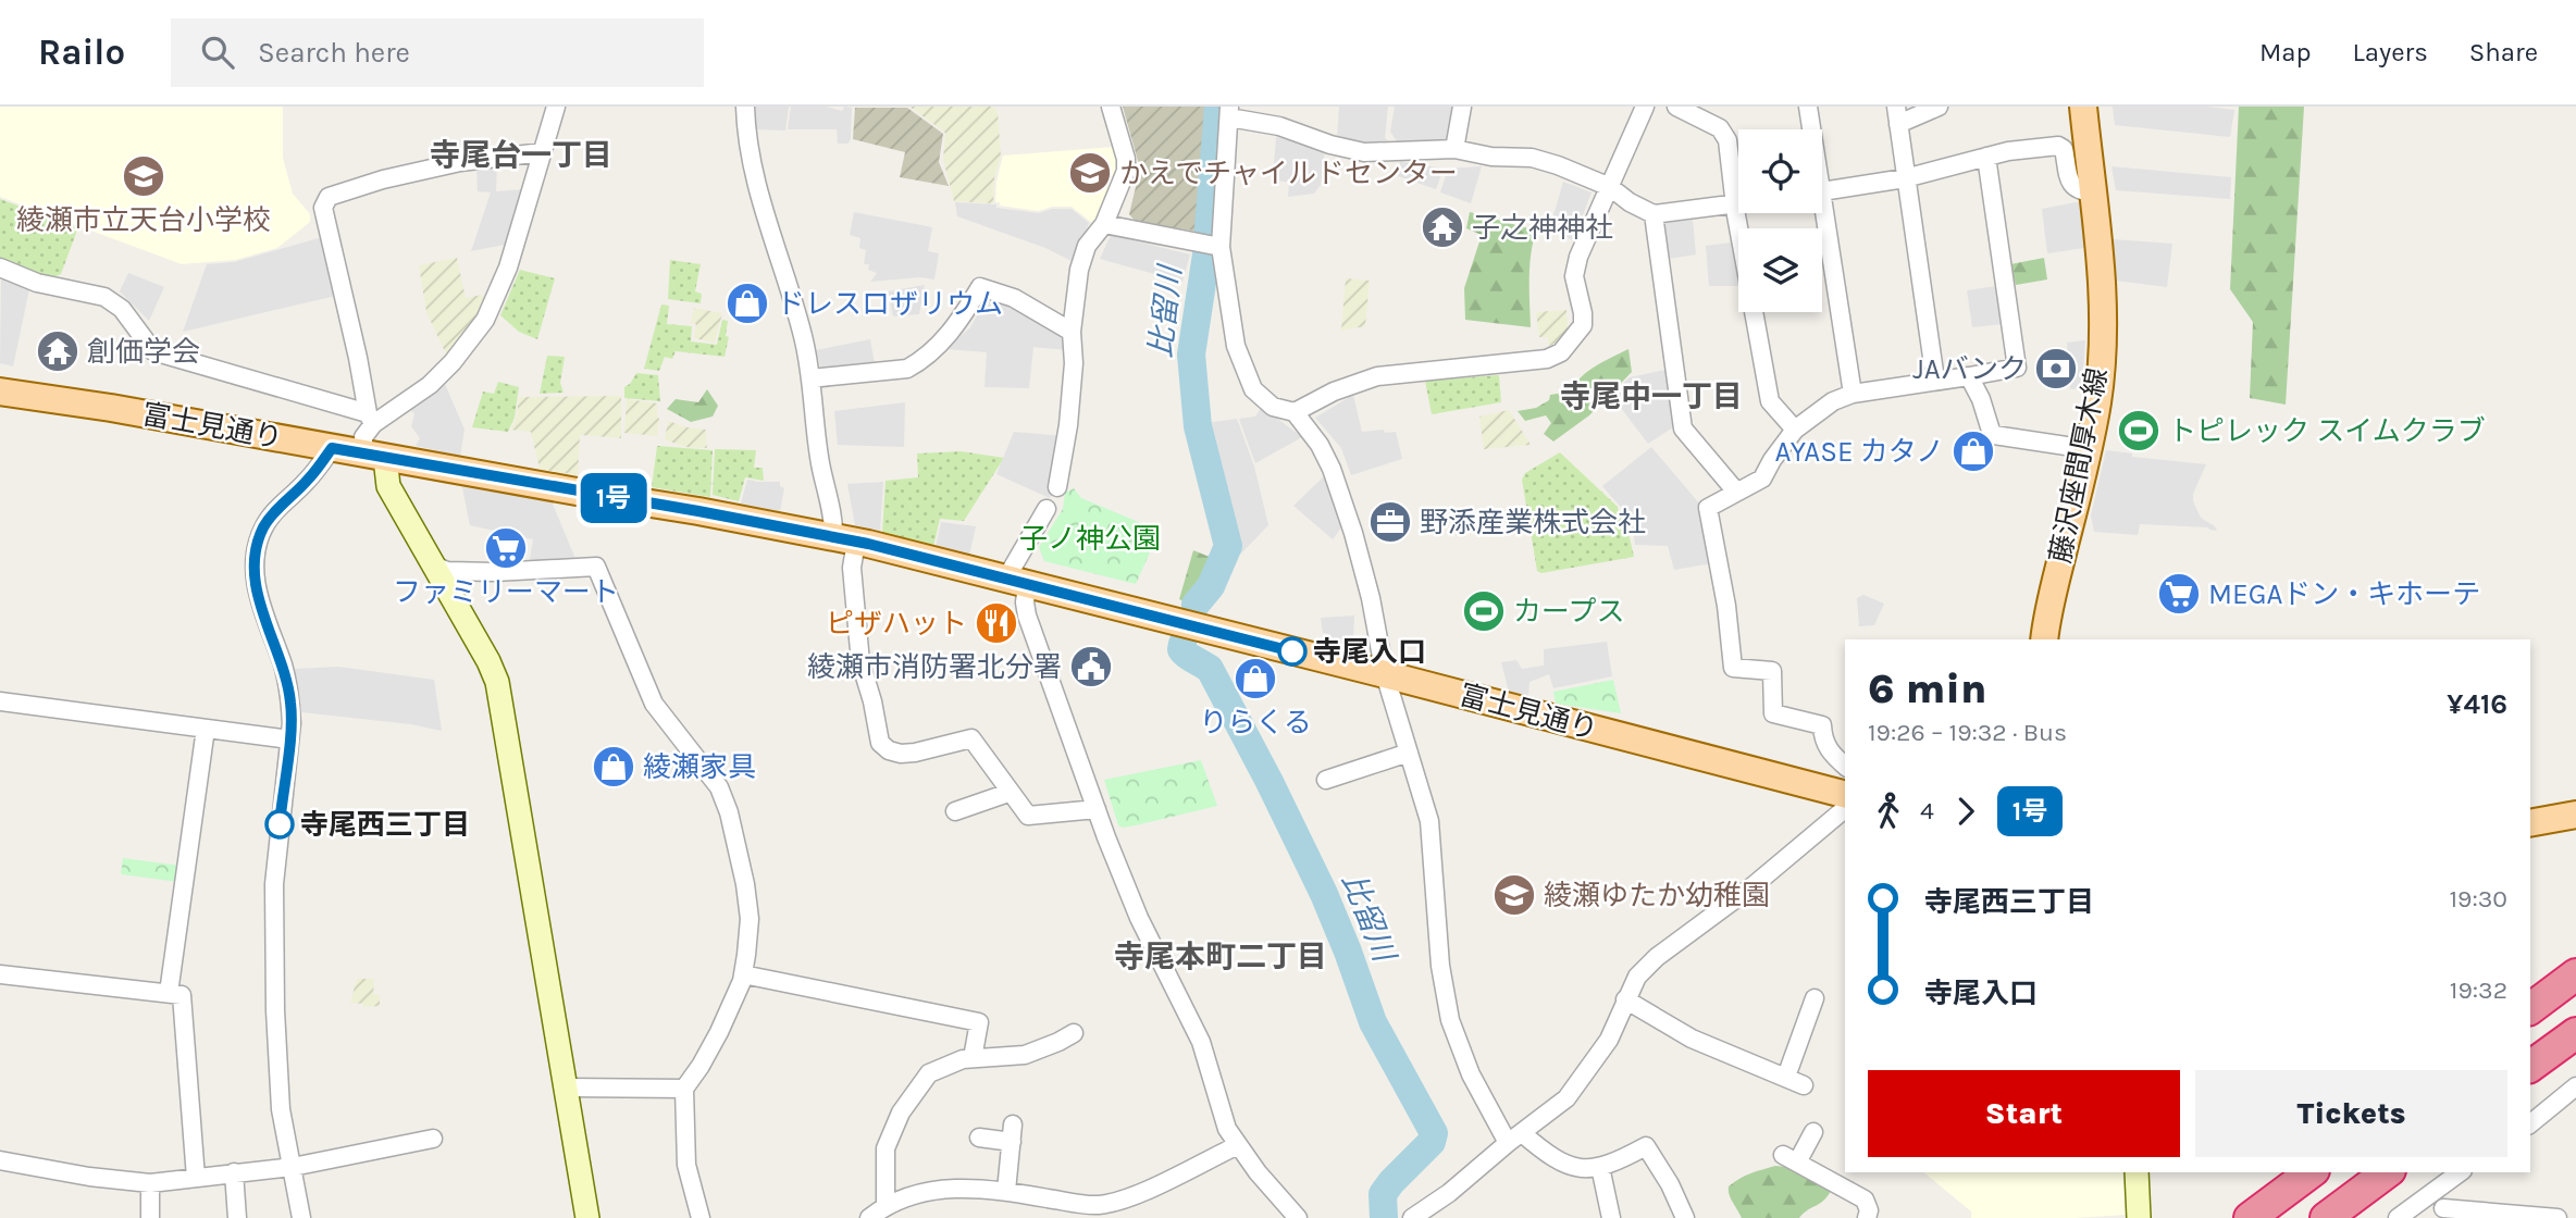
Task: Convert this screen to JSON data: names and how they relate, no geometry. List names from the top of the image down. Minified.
{"streets":{"main road":["富士見通り","藤沢座間厚木線"]},"districts":["寺尾台一丁目","寺尾中一丁目","寺尾本町二丁目"],"water":["比留川"],"parks":["子ノ神公園"],"places":{"school or university":["かえでチャイルドセンター","綾瀬市立天台小学校","綾瀬ゆたか幼稚園"],"temple":["子之神神社","創価学会"],"shop":["ドレスロザリウム","AYASE カタノ","りらくる","綾瀬家具"],"bank":["JAバンク"],"sports":["トピレック スイムクラブ","カープス"],"office":["野添産業株式会社"],"supermarket":["ファミリーマート","MEGAドン・キホーテ"],"restaurant":["ピザハット"],"other":["寺尾入口","寺尾西三丁目"],"public building":["綾瀬市消防署北分署"]},"lines":["bus line 1号"],"page":{"header":"Railo","search":"Search here","nav":["Map","Layers","Share"],"on_map":"1号","heading":["6 min","19:26 – 19:32 · Bus","¥416"],"legs":["4","1号"],"list":[{"name":"寺尾西三丁目","value":"19:30"},{"name":"寺尾入口","value":"19:32"}],"buttons":["Start","Tickets"]}}
